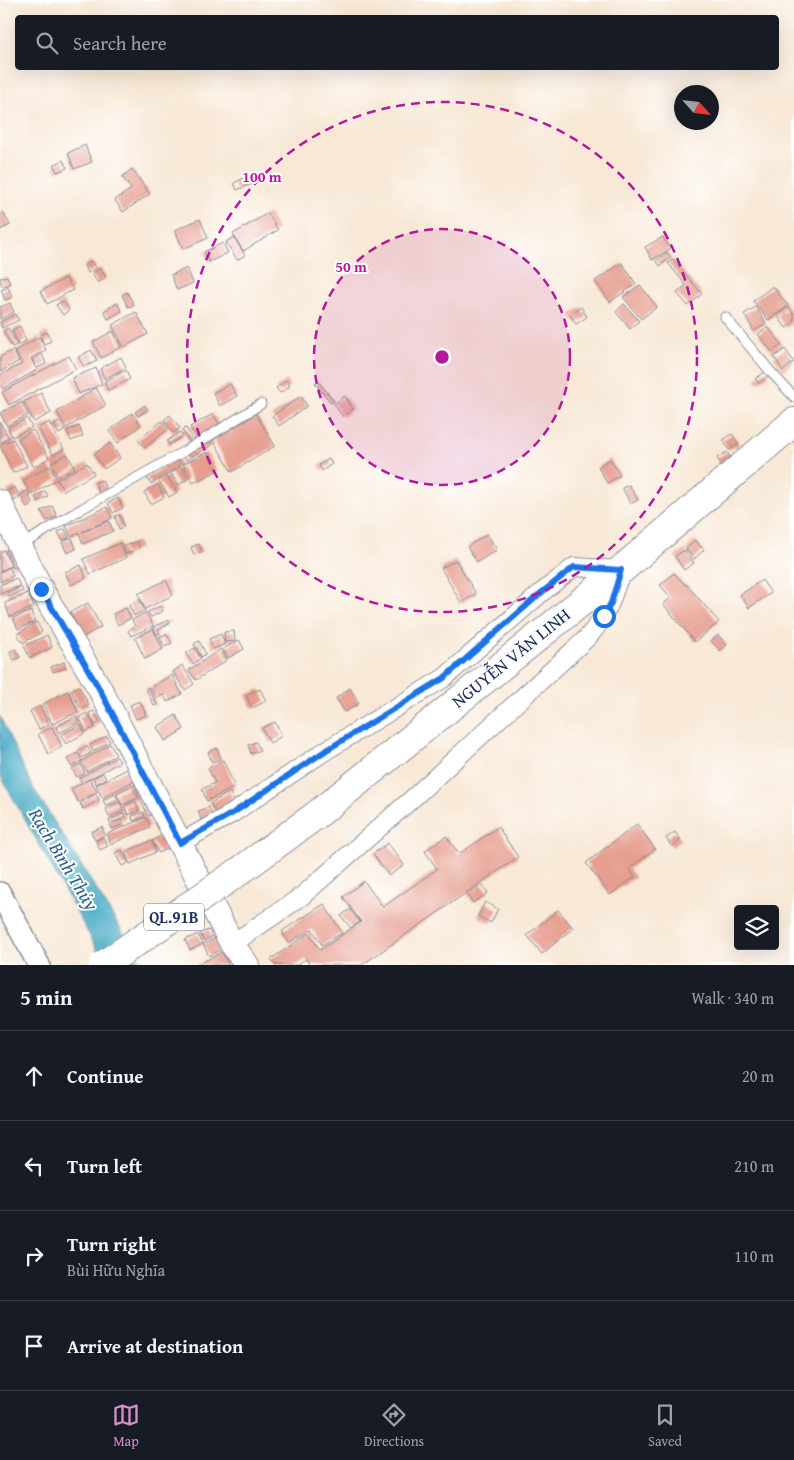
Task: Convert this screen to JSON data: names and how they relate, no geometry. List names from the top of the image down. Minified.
{"streets":{"highway":["NGUYỄN VĂN LINH","QL.91B"]},"water":["Rạch Bình Thủy"],"north":"bottom right","page":{"search":"Search here","heading":["5 min","Walk · 340 m"],"list":[["Continue","20 m"],["Turn left","210 m"],["Turn right","Bùi Hữu Nghĩa","110 m"],"Arrive at destination"],"nav":["Map","Directions","Saved"]},"rings":["100 m","50 m"]}
